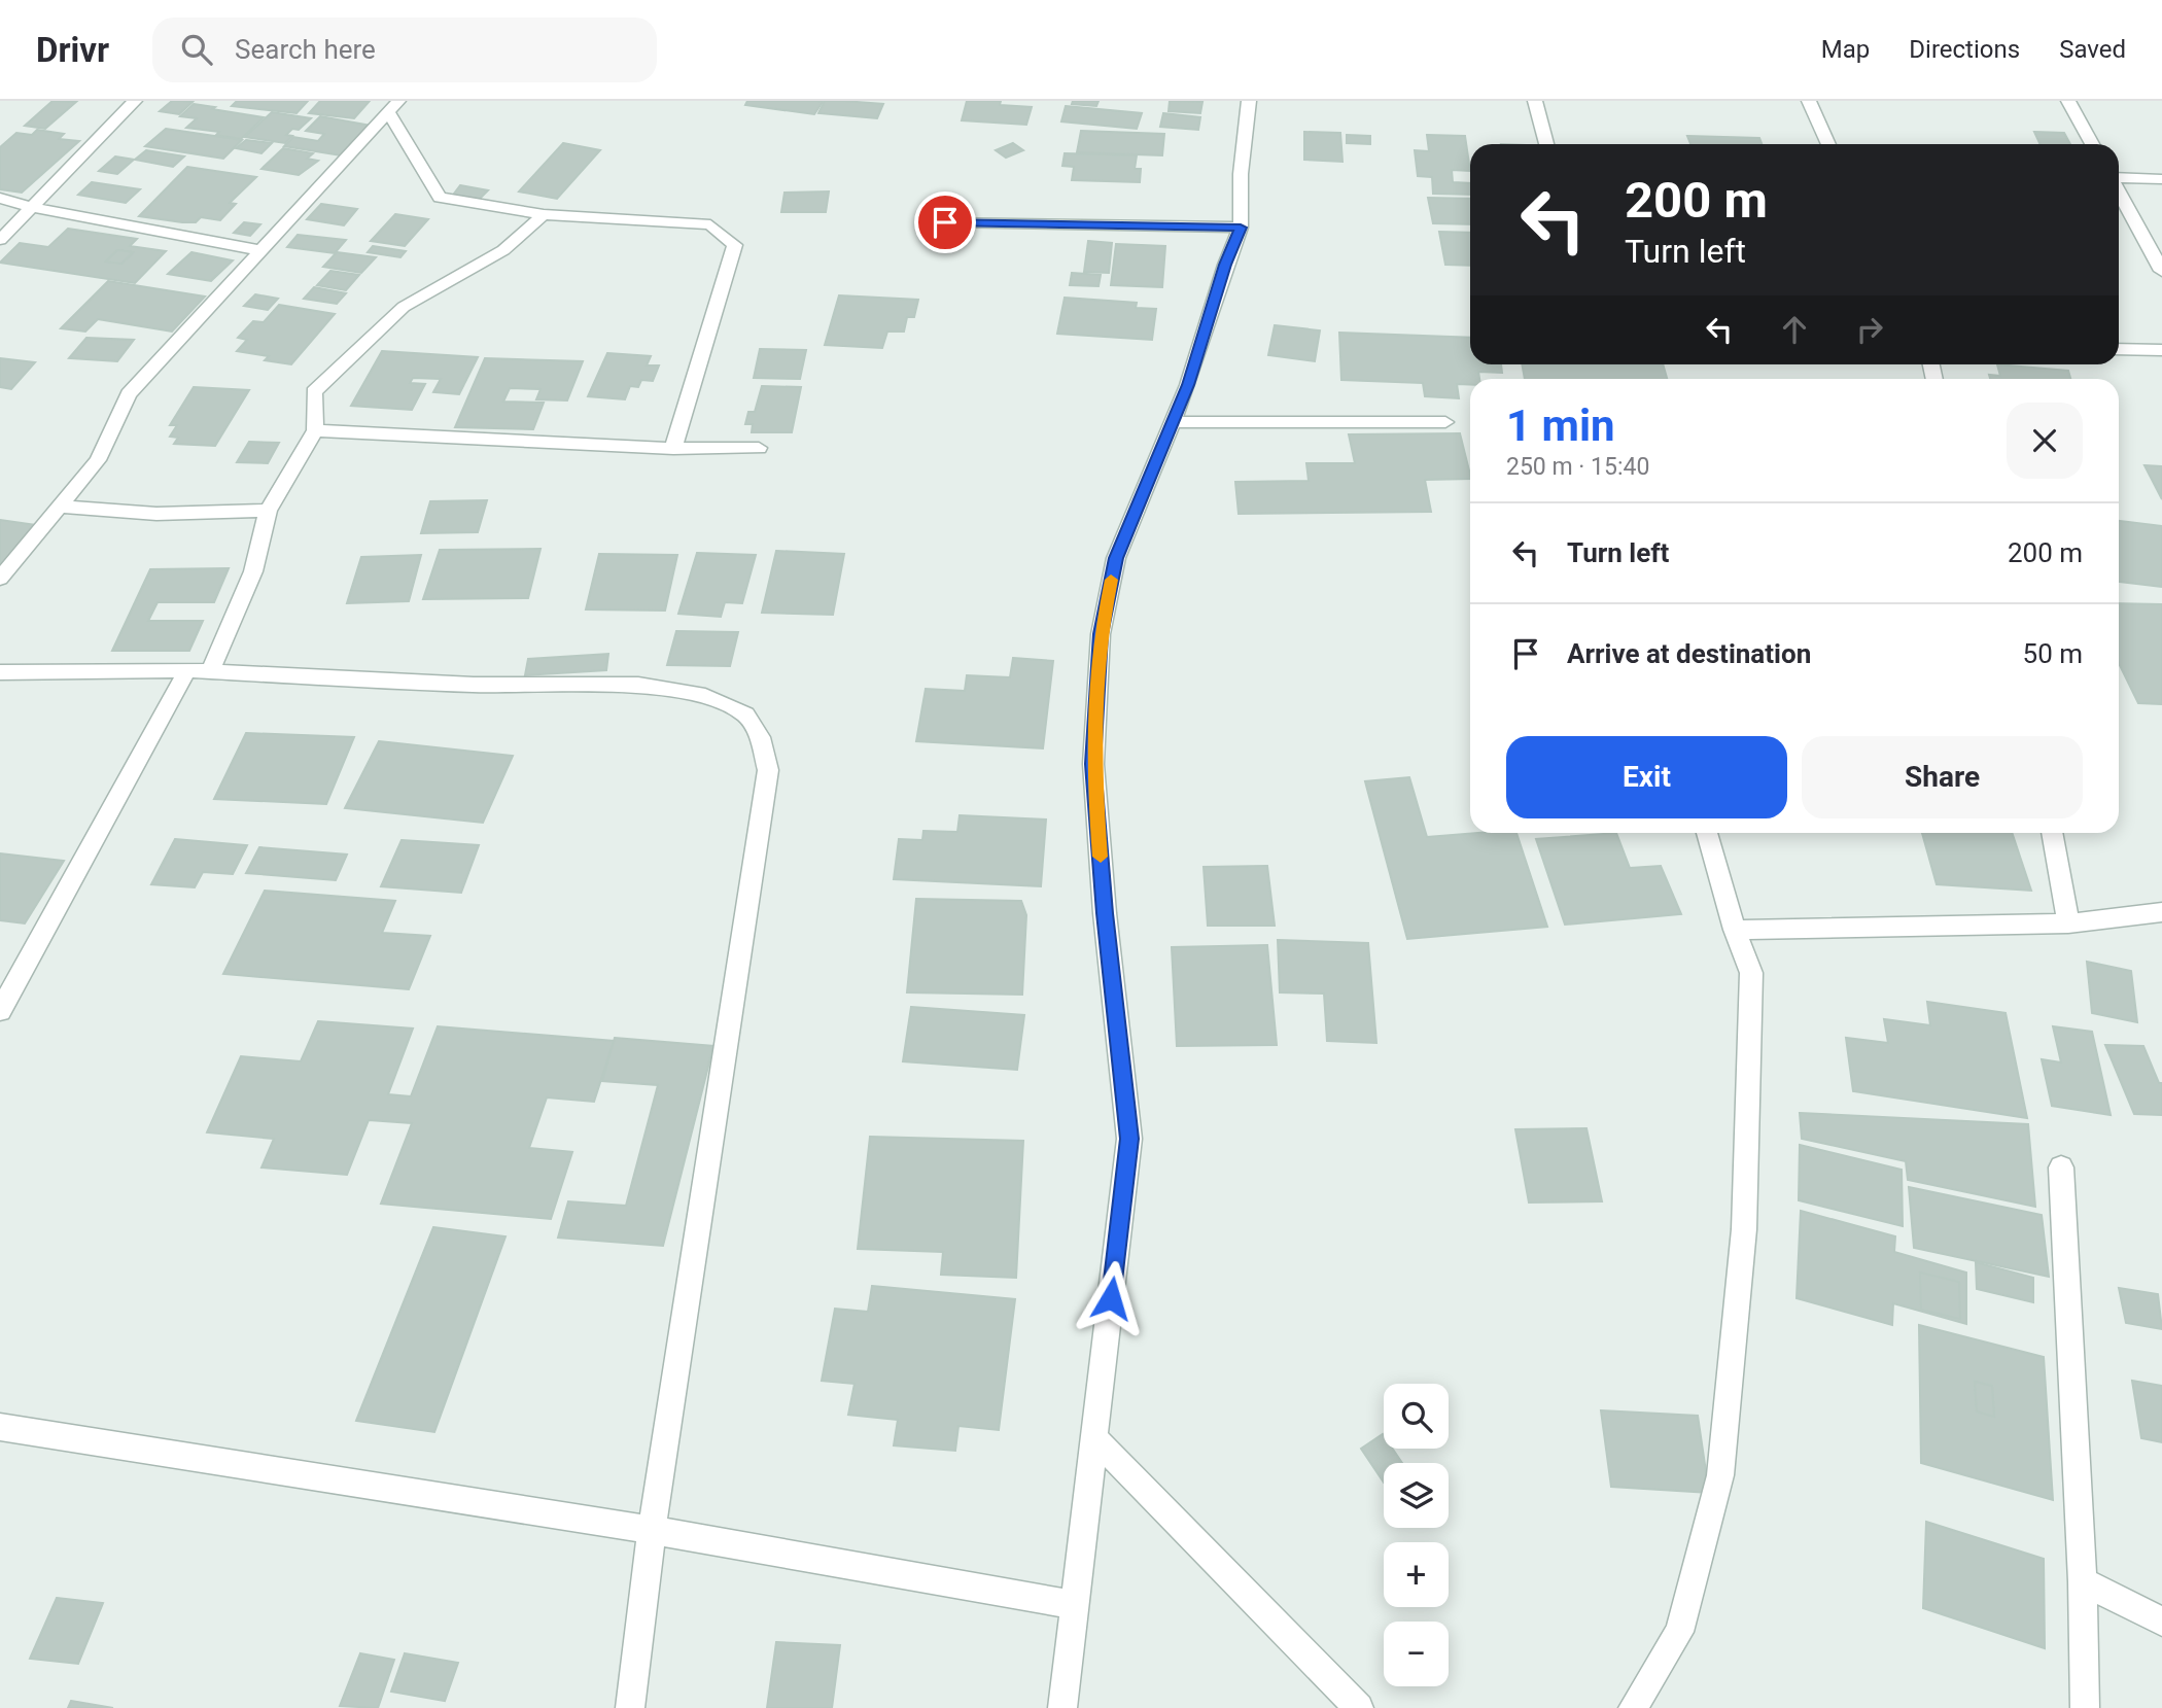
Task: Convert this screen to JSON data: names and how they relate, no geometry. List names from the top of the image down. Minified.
{"page":{"header":"Drivr","search":"Search here","nav":["Map","Directions","Saved"],"turn":["200 m","Turn left"],"heading":["1 min","250 m · 15:40"],"list":[{"name":"Turn left","value":"200 m"},{"name":"Arrive at destination","value":"50 m"}],"buttons":["Exit","Share"],"map_buttons":["+","−"]}}
